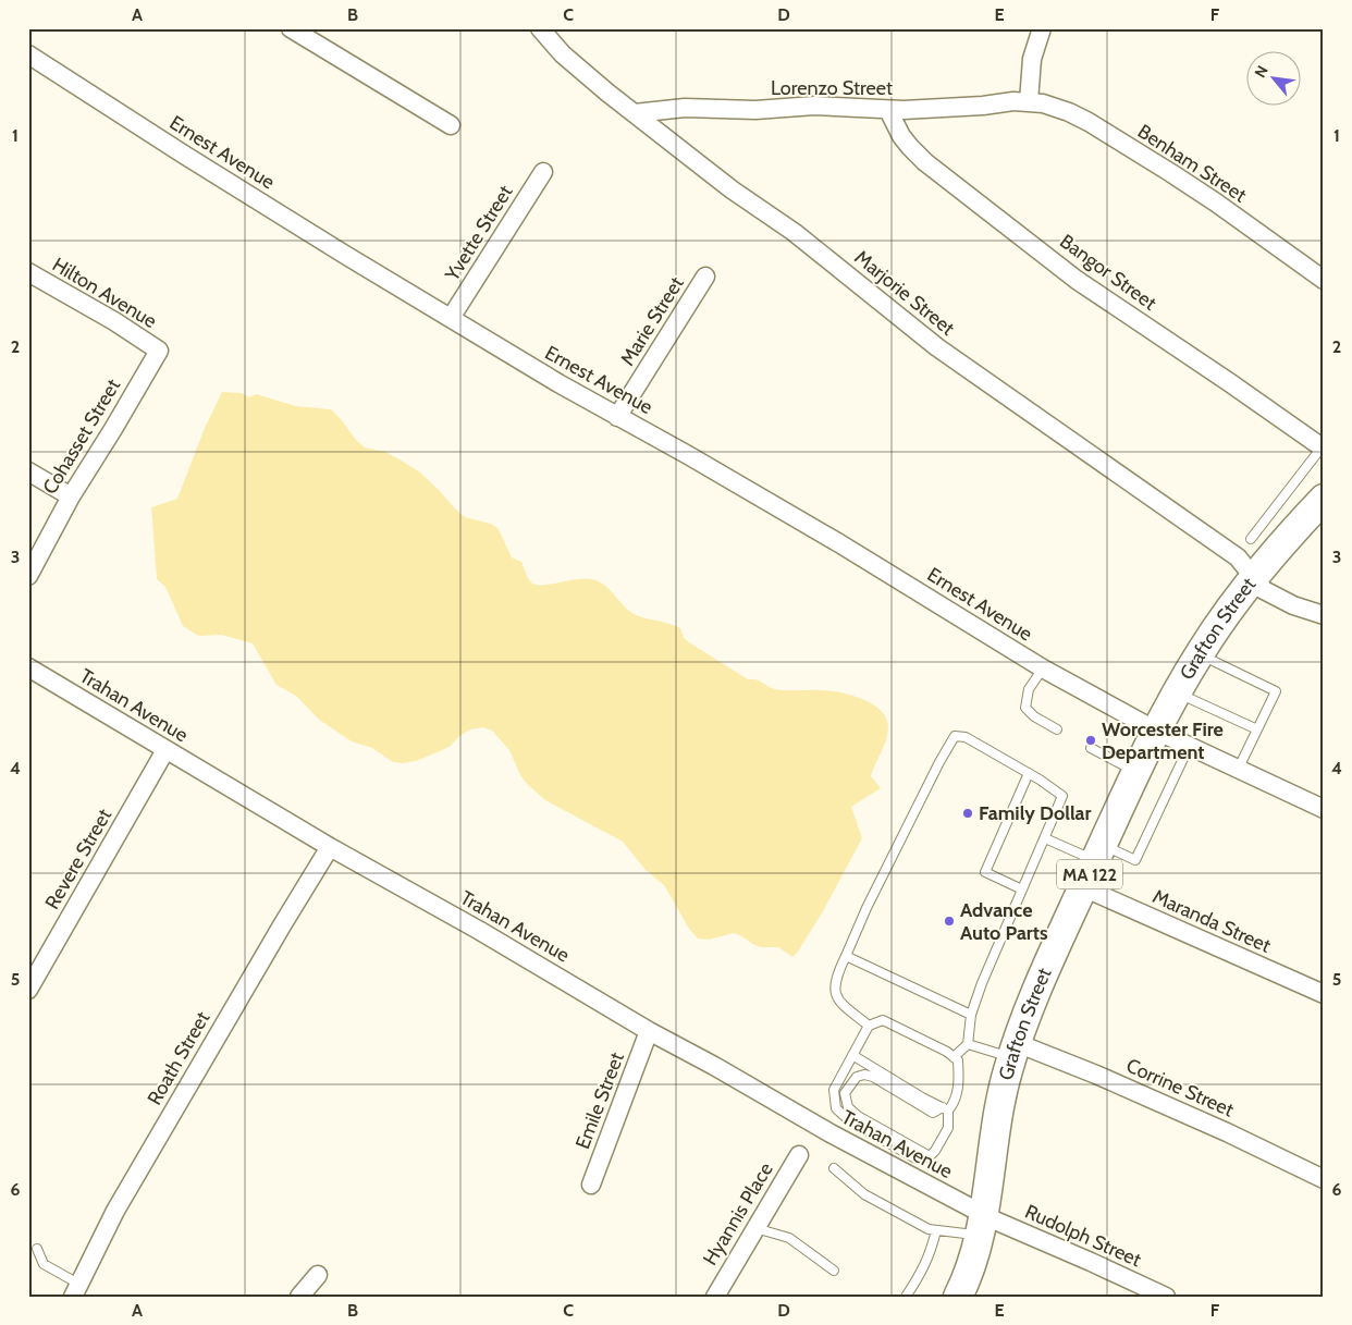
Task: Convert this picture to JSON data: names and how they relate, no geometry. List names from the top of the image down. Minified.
{"streets":{"highway":["Grafton Street","MA 122"],"street":["Lorenzo Street","Ernest Avenue","Benham Street","Yvette Street","Bangor Street","Hilton Avenue","Marjorie Street","Marie Street","Cohasset Street","Trahan Avenue","Revere Street","Maranda Street","Roath Street","Corrine Street","Emile Street","Hyannis Place","Rudolph Street"]},"crossings":[["Lorenzo Street","Benham Street"],["Lorenzo Street","Bangor Street"],["Lorenzo Street","Marjorie Street"],["Ernest Avenue","Yvette Street"],["Ernest Avenue","Marie Street"],["Ernest Avenue","Grafton Street"],["Hilton Avenue","Cohasset Street"],["Marjorie Street","Grafton Street"],["Grafton Street","Trahan Avenue"],["Grafton Street","Maranda Street"],["Grafton Street","Corrine Street"],["Grafton Street","Rudolph Street"],["Trahan Avenue","Revere Street"],["Trahan Avenue","Roath Street"],["Trahan Avenue","Emile Street"],["Trahan Avenue","Rudolph Street"]],"places":["Worcester Fire Department","Family Dollar","Advance Auto Parts"],"north":"top left","grid":{"columns":["A","B","C","D","E","F"],"rows":["1","2","3","4","5","6"]}}
